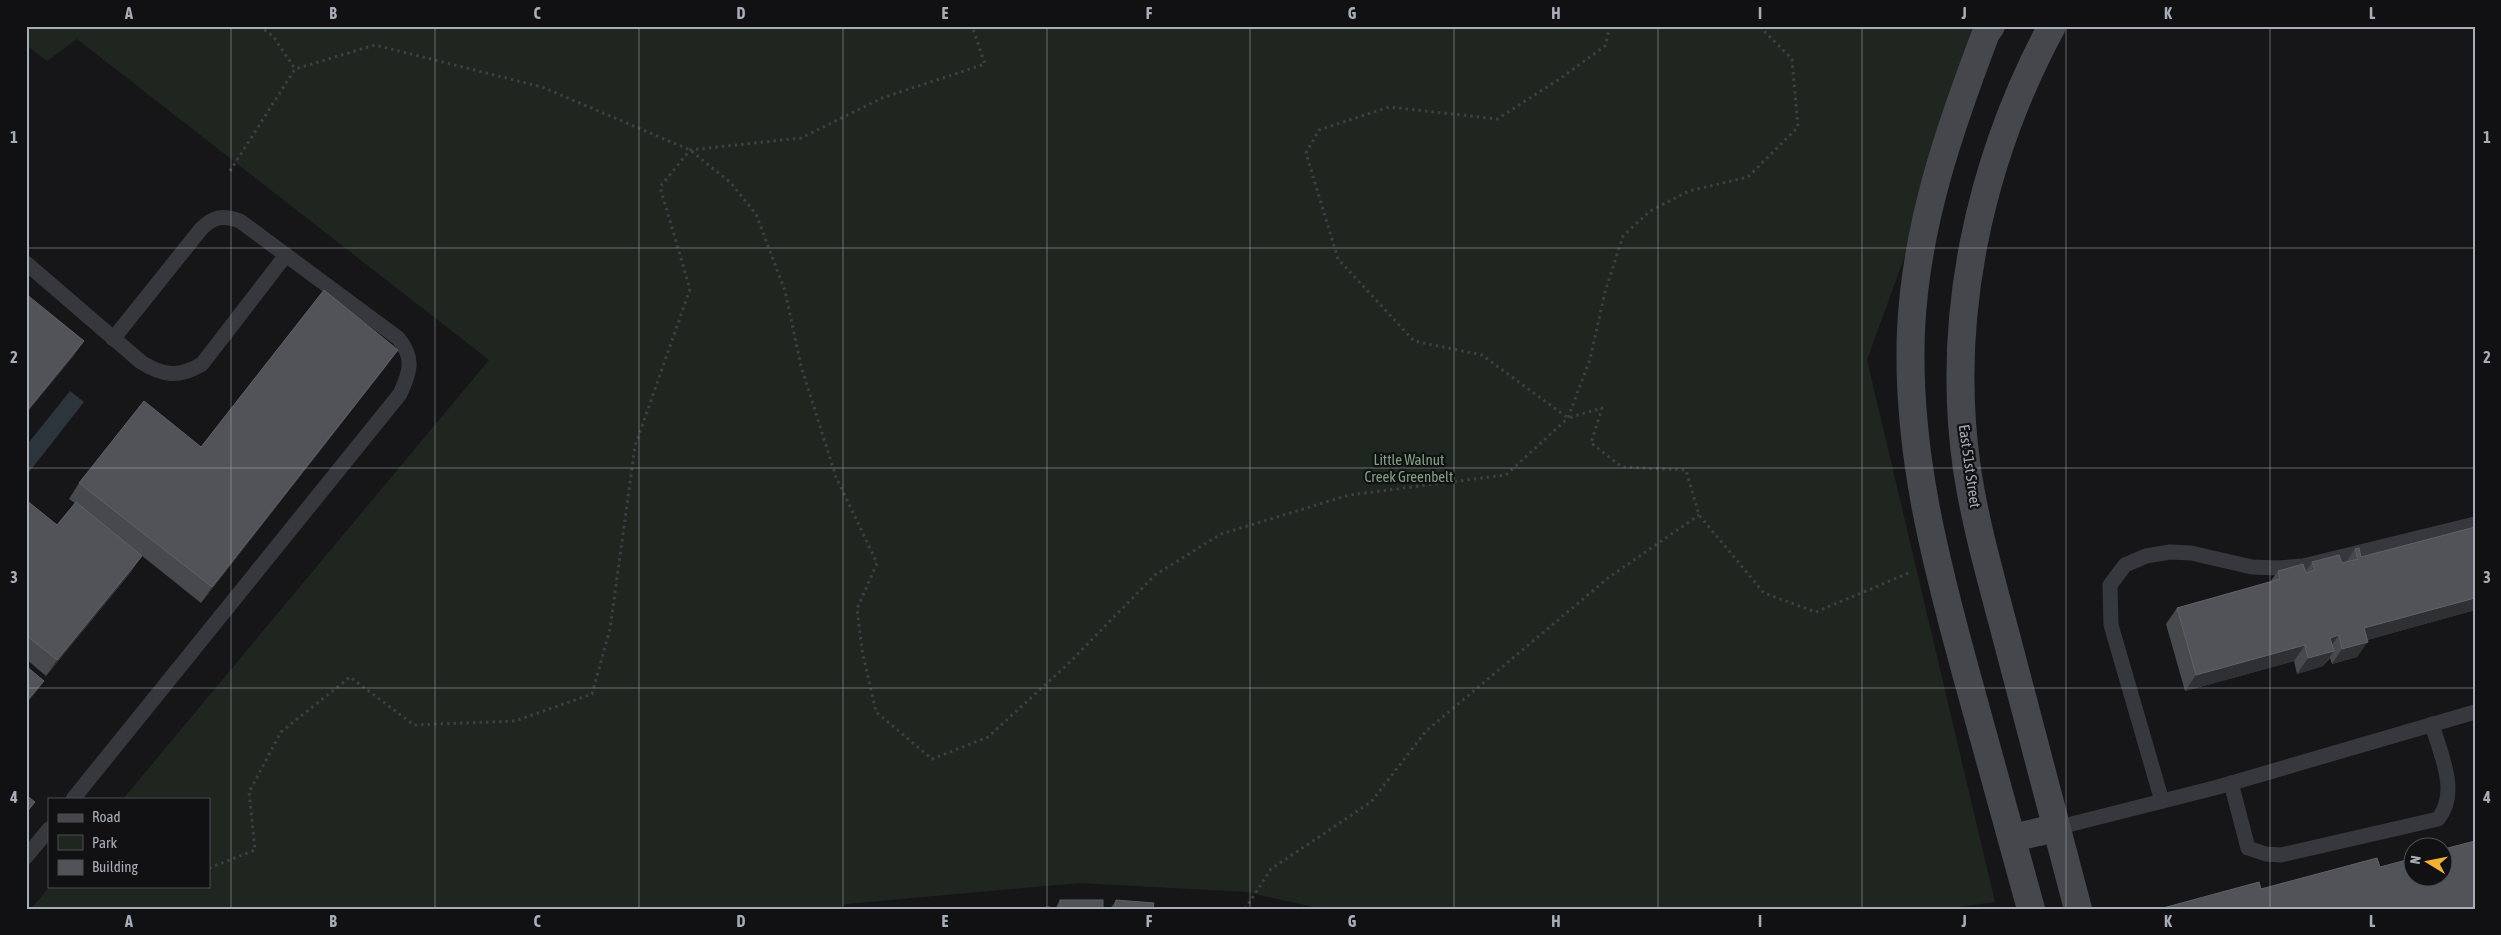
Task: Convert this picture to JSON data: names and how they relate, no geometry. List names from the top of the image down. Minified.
{"streets":{"street":["East 51st Street"]},"parks":["Little Walnut Creek Greenbelt"],"legend":["Road","Park","Building"],"north":"left","grid":{"columns":["A","B","C","D","E","F","G","H","I","J","K","L"],"rows":["1","2","3","4"]}}
